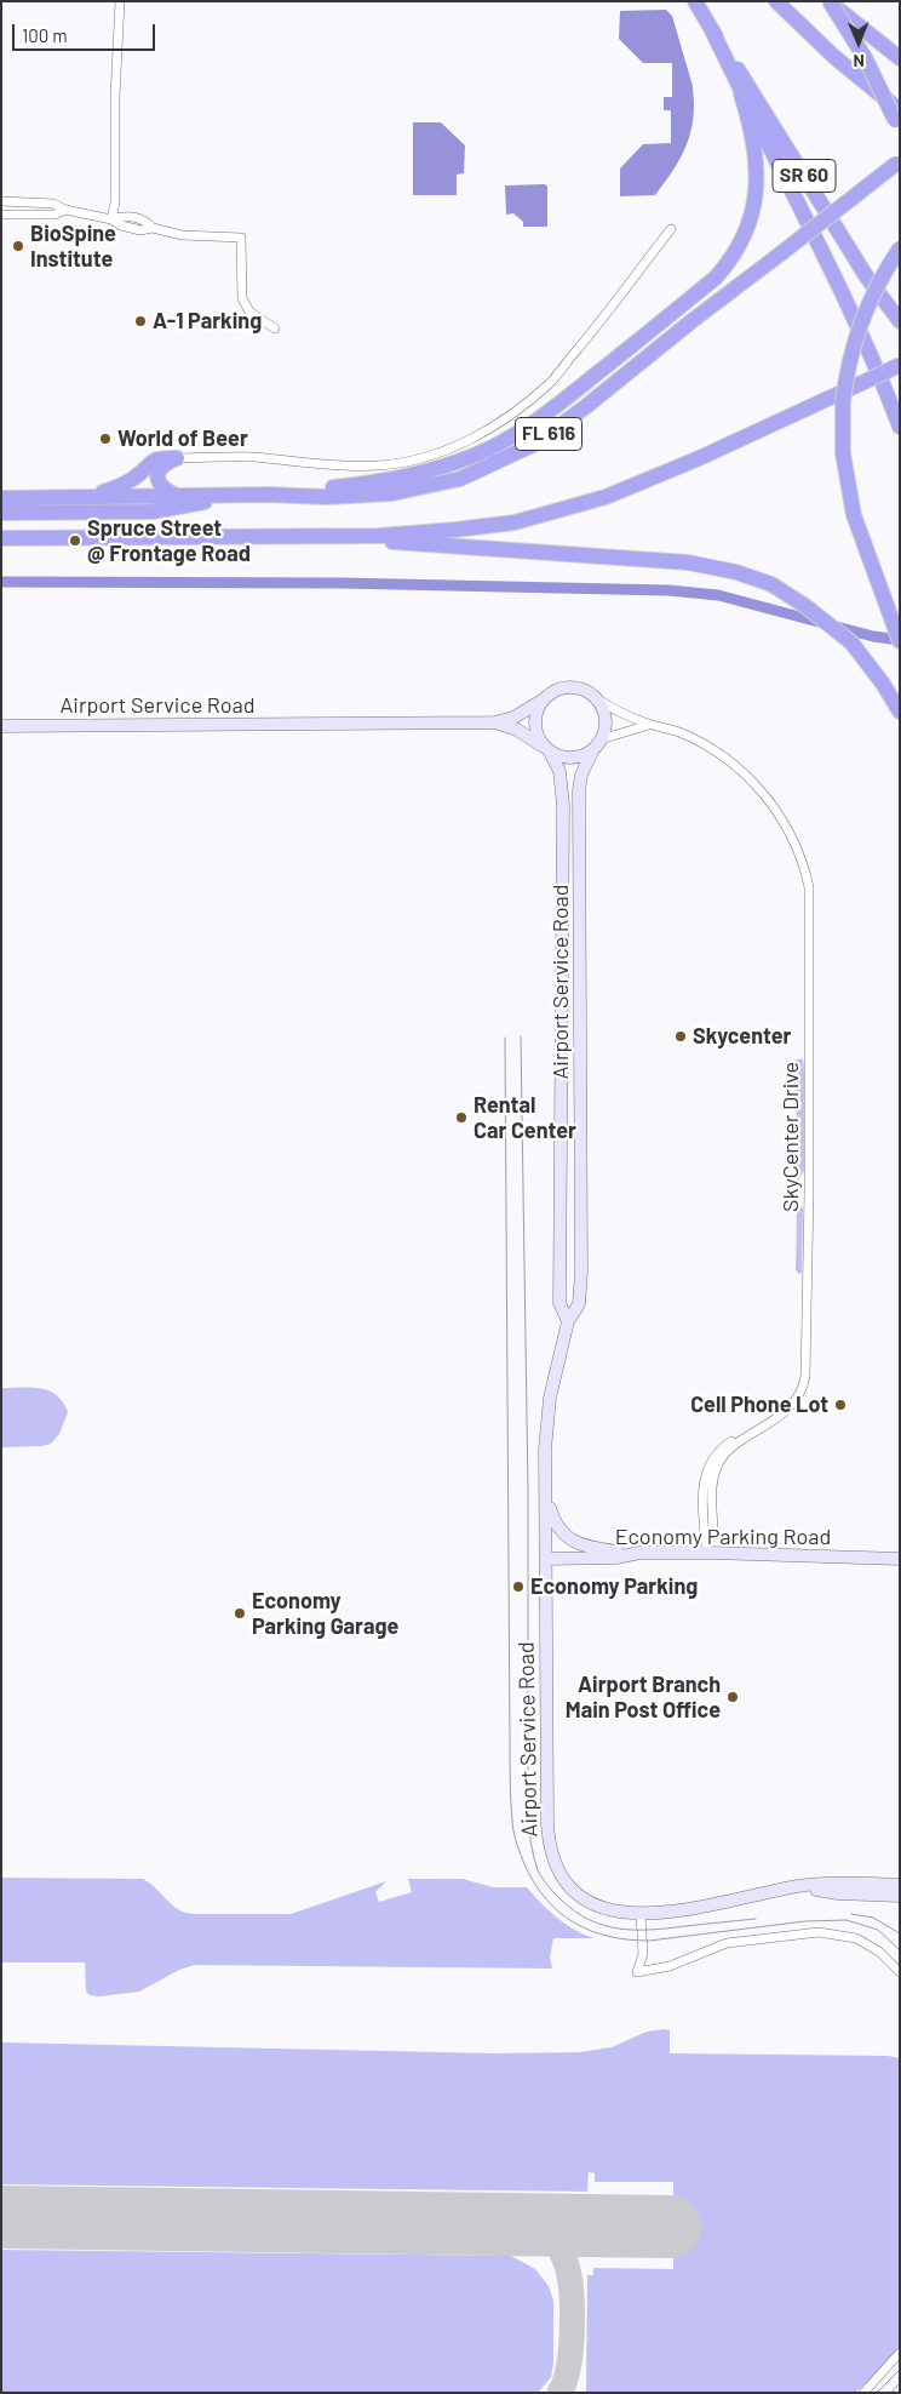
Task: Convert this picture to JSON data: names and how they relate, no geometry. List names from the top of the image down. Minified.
{"streets":{"highway":["SR 60","FL 616"],"street":["Airport Service Road","SkyCenter Drive","Economy Parking Road"]},"crossings":[["Airport Service Road","SkyCenter Drive"],["Airport Service Road","Economy Parking Road"],["SkyCenter Drive","Economy Parking Road"]],"places":["BioSpine Institute","A-1 Parking","World of Beer","Spruce Street @ Frontage Road","Skycenter","Rental Car Center","Cell Phone Lot","Economy Parking","Economy Parking Garage","Airport Branch Main Post Office"],"scale_bar":"100 m","north":"bottom"}
